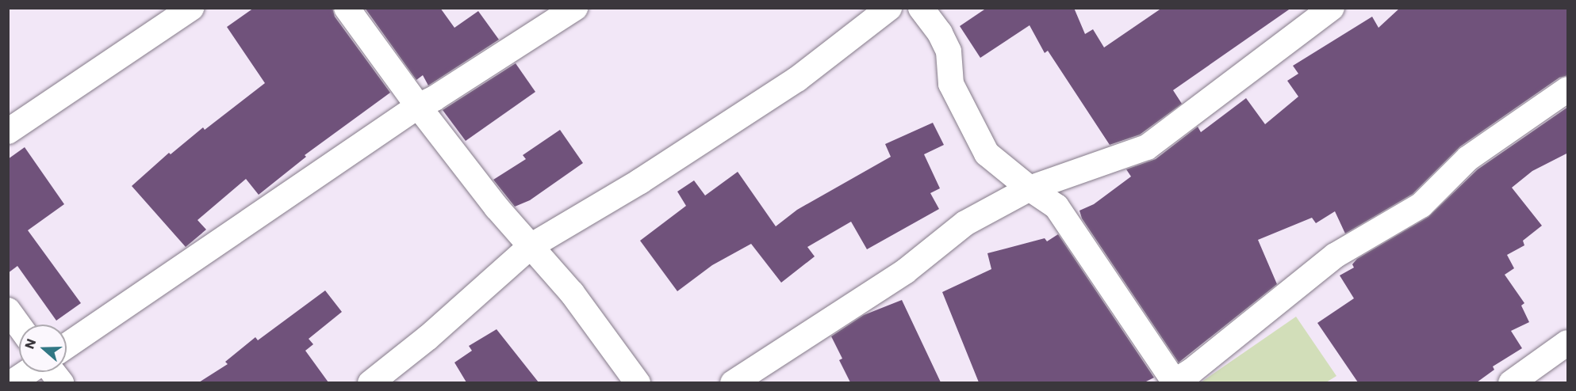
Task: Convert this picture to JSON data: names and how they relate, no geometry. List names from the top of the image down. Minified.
{"north":"left"}
